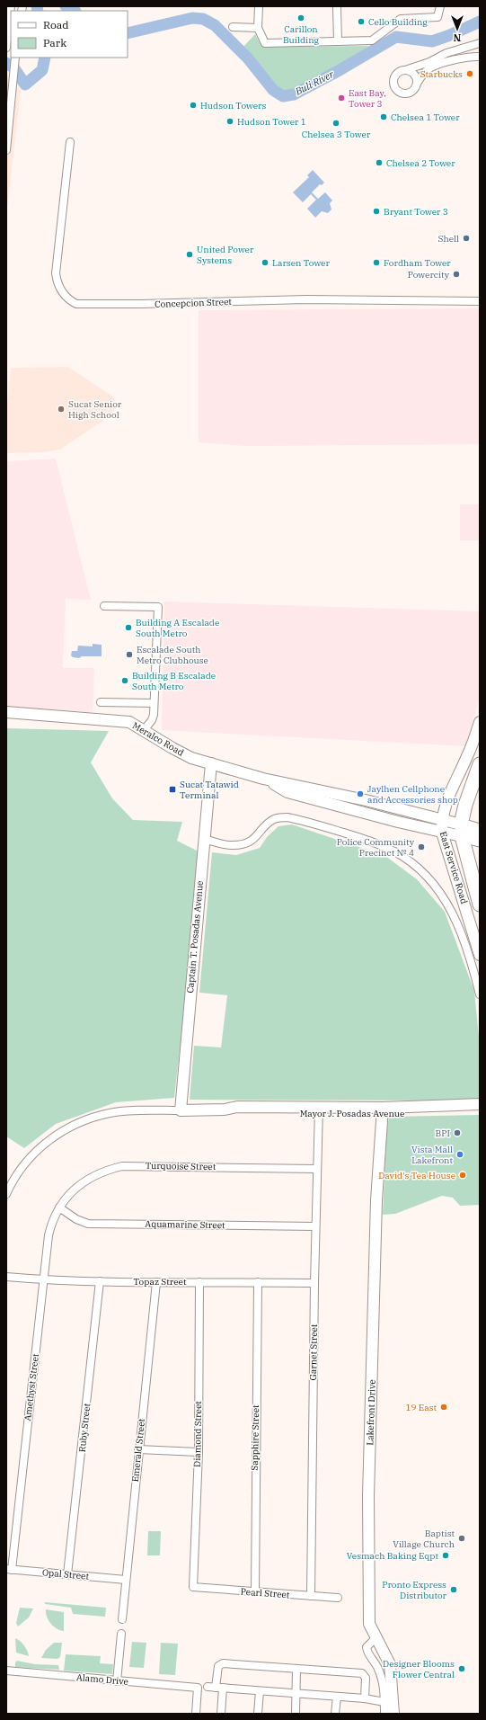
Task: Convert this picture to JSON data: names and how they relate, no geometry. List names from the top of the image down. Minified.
{"streets":{"street":["Concepcion Street","Meralco Road","East Service Road","Captain T. Posadas Avenue","Mayor J. Posadas Avenue","Turquoise Street","Aquamarine Street","Topaz Street","Garnet Street","Amethyst Street","Lakefront Drive","Ruby Street","Diamond Street","Sapphire Street","Emerald Street","Opal Street","Pearl Street","Alamo Drive"]},"crossings":[["Meralco Road","East Service Road"],["Meralco Road","Captain T. Posadas Avenue"],["Captain T. Posadas Avenue","Mayor J. Posadas Avenue"],["Mayor J. Posadas Avenue","Garnet Street"],["Mayor J. Posadas Avenue","Lakefront Drive"],["Turquoise Street","Aquamarine Street"],["Turquoise Street","Garnet Street"],["Turquoise Street","Amethyst Street"],["Aquamarine Street","Garnet Street"],["Aquamarine Street","Amethyst Street"],["Topaz Street","Garnet Street"],["Topaz Street","Amethyst Street"],["Topaz Street","Ruby Street"],["Topaz Street","Diamond Street"],["Topaz Street","Sapphire Street"],["Topaz Street","Emerald Street"],["Garnet Street","Pearl Street"],["Amethyst Street","Opal Street"],["Ruby Street","Opal Street"],["Diamond Street","Pearl Street"],["Sapphire Street","Pearl Street"],["Emerald Street","Opal Street"]],"water":["Buli River"],"places":{"other":["Carillon Building","Cello Building","Starbucks","East Bay, Tower 3","Hudson Towers","Chelsea 1 Tower","Hudson Tower 1","Chelsea 3 Tower","Chelsea 2 Tower","Bryant Tower 3","Shell","United Power Systems","Larsen Tower","Fordham Tower","Powercity","Sucat Senior High School","Building A Escalade South Metro","Escalade South Metro Clubhouse","Building B Escalade South Metro","Jaylhen Cellphone and Accessories shop","Police Community Precinct № 4","BPI","Vista Mall Lakefront","David's Tea House","19 East","Baptist Village Church","Vesmach Baking Eqpt","Pronto Express Distributor","Designer Blooms Flower Central"],"transit":["Sucat Tatawid Terminal"]},"legend":["Road","Park"],"north":"bottom"}
